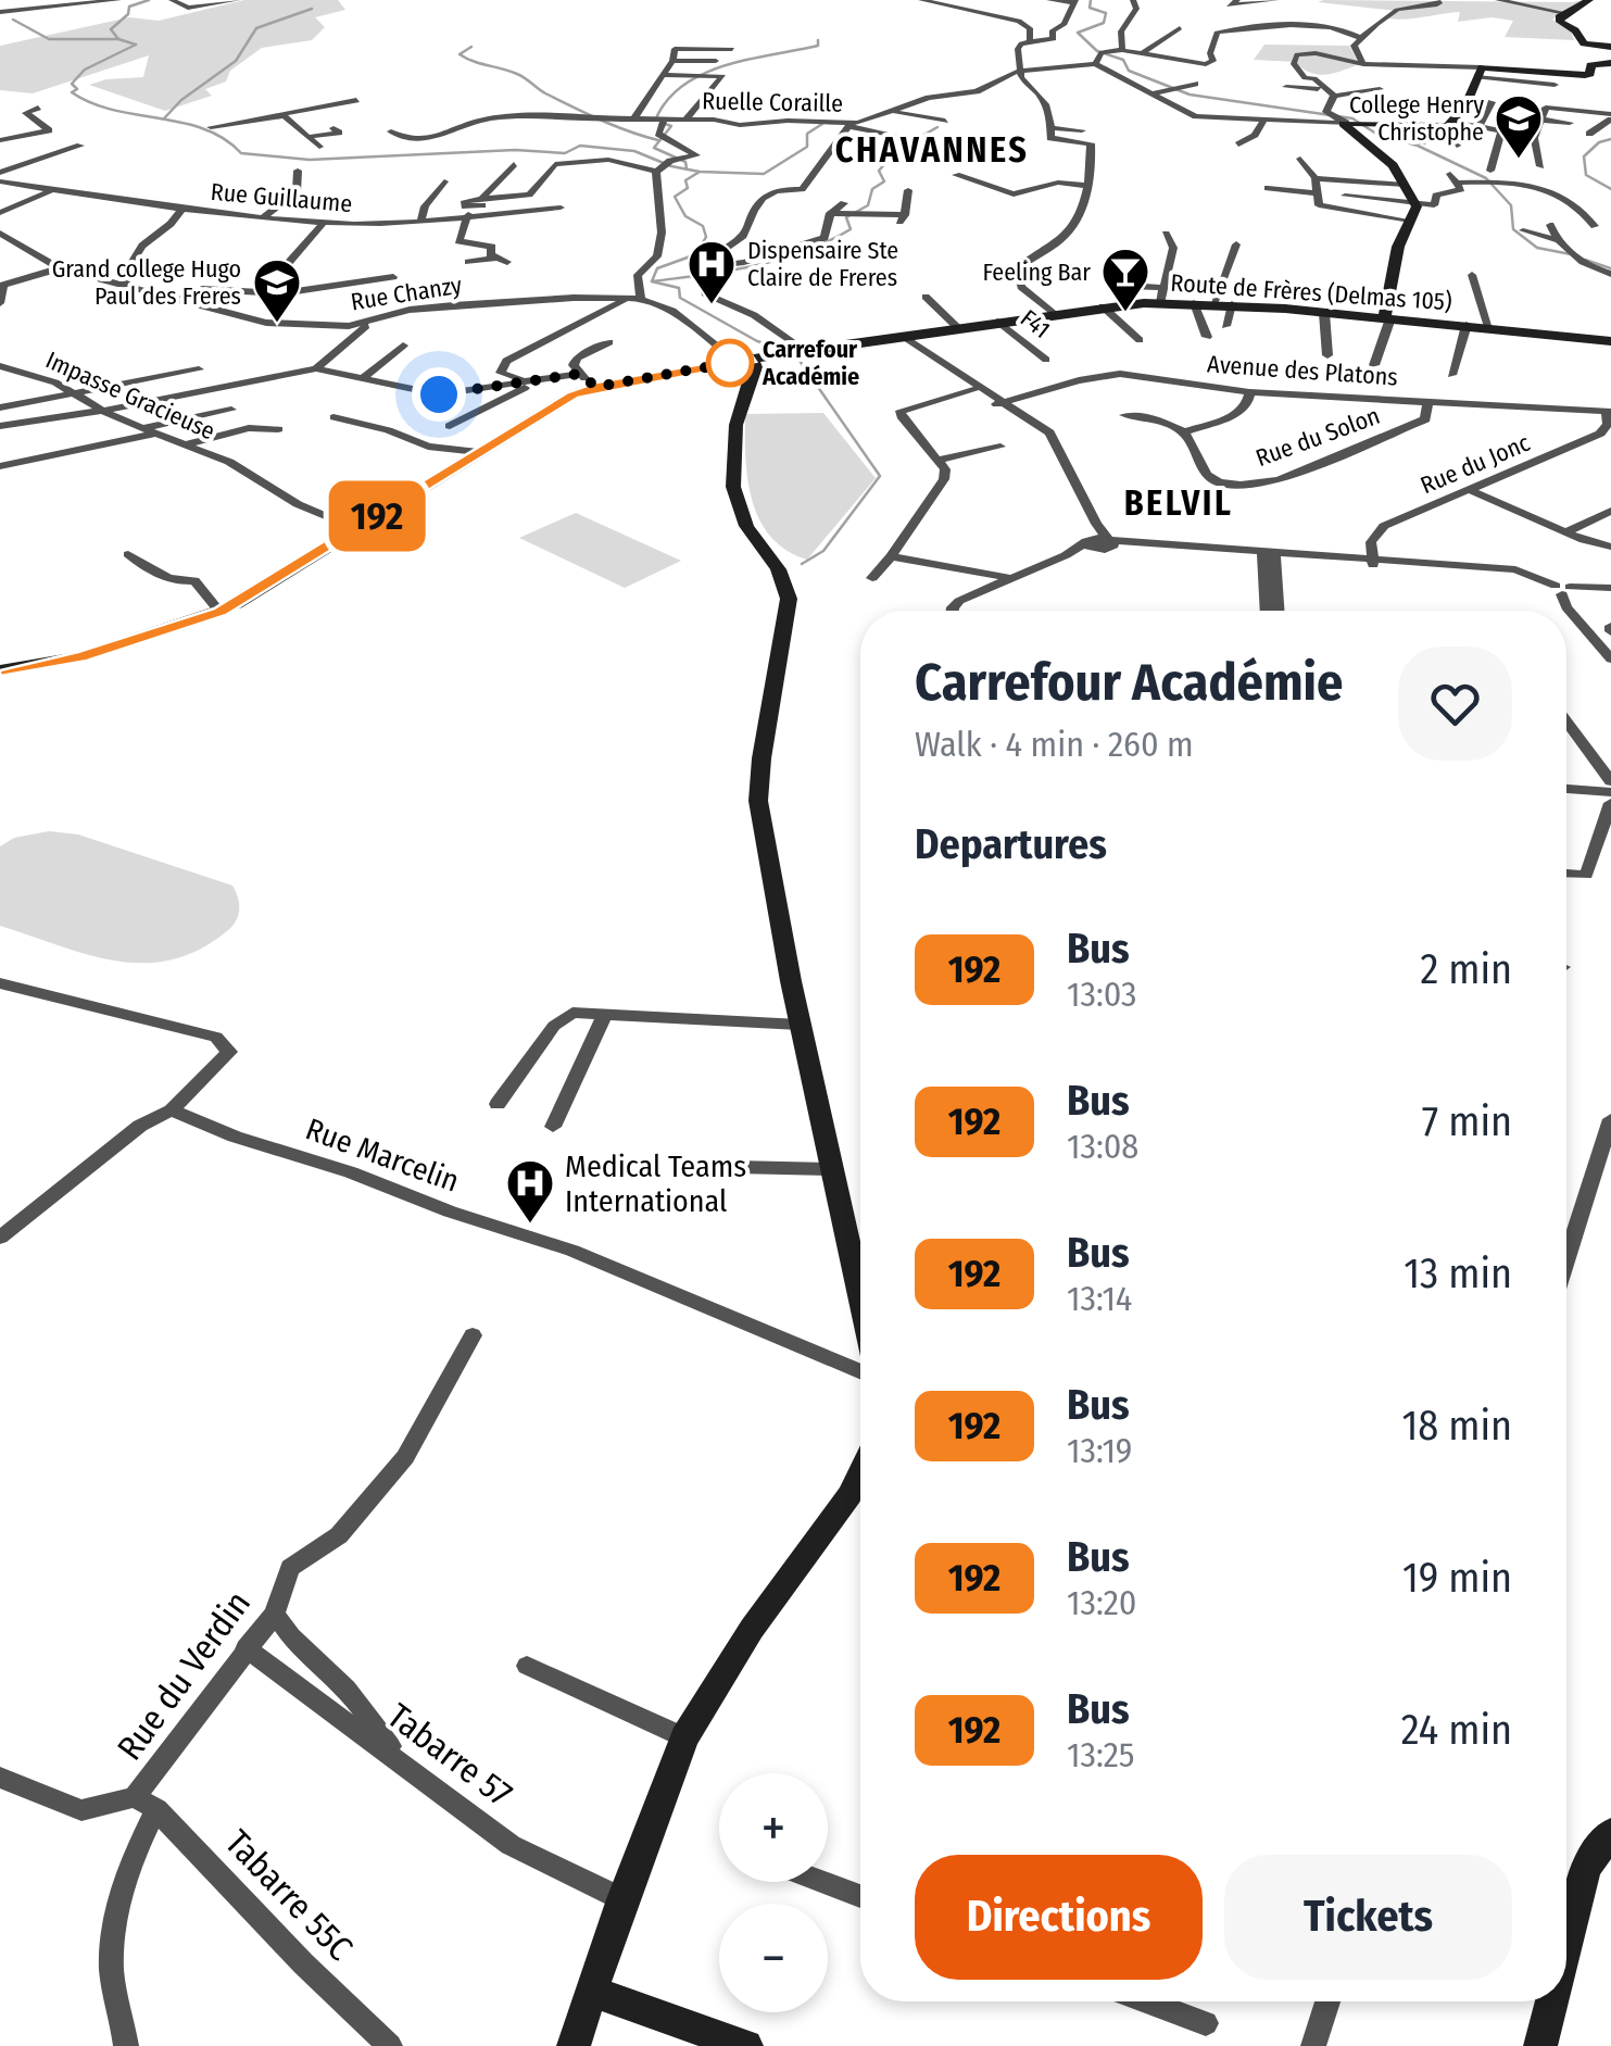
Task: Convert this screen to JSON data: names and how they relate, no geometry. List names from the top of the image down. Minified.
{"streets":{"main road":["Route de Frères (Delmas 105)"],"street":["Ruelle Coraille","Rue Guillaume","Rue Chanzy","F41","Avenue des Platons","Impasse Gracieuse","Rue du Solon","Rue du Jonc","Rue Marcelin","Rue du Verdin","Tabarre 57","Tabarre 55C"]},"crossings":[["Route de Frères (Delmas 105)","F41"],["Route de Frères (Delmas 105)","Impasse Gracieuse"],["Avenue des Platons","Rue du Solon"],["Avenue des Platons","Rue du Jonc"],["Rue du Verdin","Tabarre 57"],["Rue du Verdin","Tabarre 55C"]],"districts":["CHAVANNES","BELVIL"],"places":{"school or university":["College Henry Christophe","Grand college Hugo Paul des Freres"],"hospital":["Dispensaire Ste Claire de Freres","Medical Teams International"],"bar":["Feeling Bar"],"other":["Carrefour Académie"]},"lines":["bus line 192"],"page":{"on_map":"192","heading":[["Carrefour Académie","Walk · 4 min · 260 m"],"Departures"],"list":[{"mark":"192","name":"Bus","note":"13:03","value":"2 min"},{"mark":"192","name":"Bus","note":"13:08","value":"7 min"},{"mark":"192","name":"Bus","note":"13:14","value":"13 min"},{"mark":"192","name":"Bus","note":"13:19","value":"18 min"},{"mark":"192","name":"Bus","note":"13:20","value":"19 min"},{"mark":"192","name":"Bus","note":"13:25","value":"24 min"}],"map_buttons":["+","−"],"buttons":["Directions","Tickets"]}}
